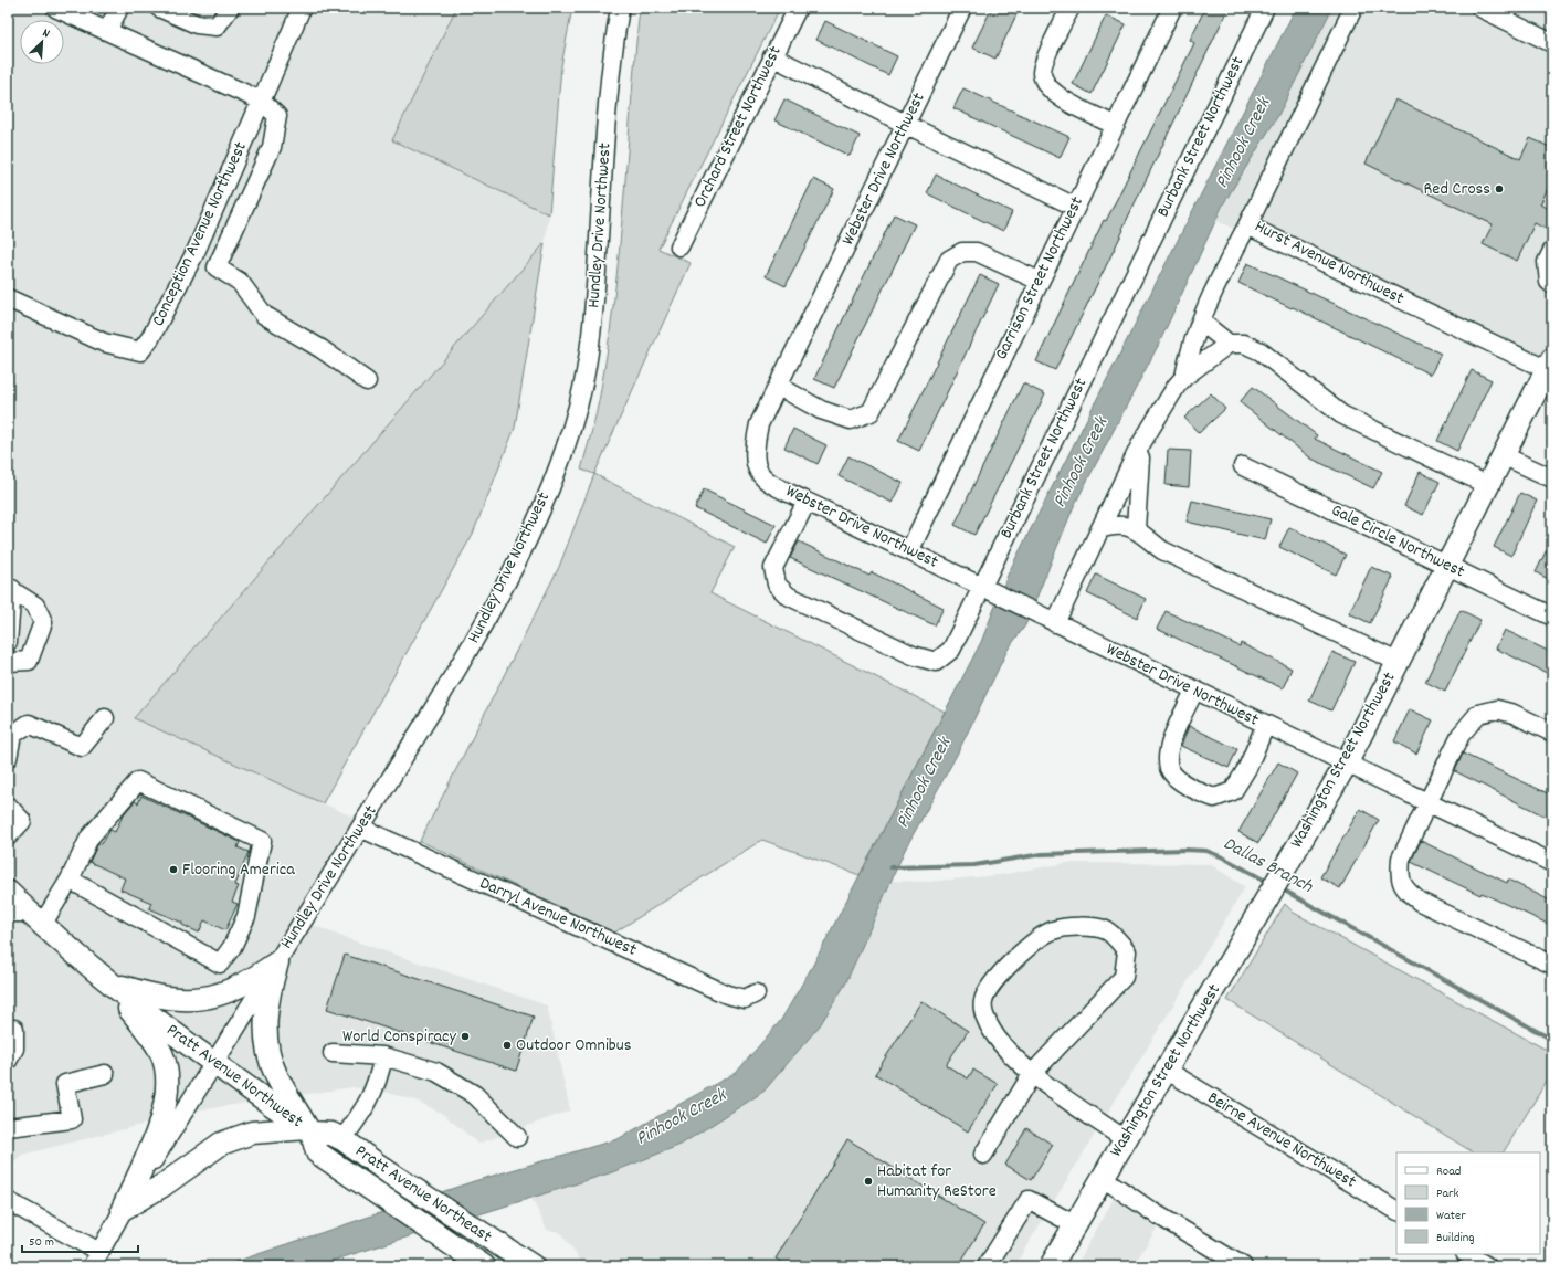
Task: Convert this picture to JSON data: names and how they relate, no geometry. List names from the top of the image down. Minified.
{"streets":{"main road":["Washington Street Northwest","Pratt Avenue Northwest","Pratt Avenue Northeast"],"street":["Orchard Street Northwest","Burbank Street Northwest","Webster Drive Northwest","Hundley Drive Northwest","Conception Avenue Northwest","Hurst Avenue Northwest","Garrison Street Northwest","Gale Circle Northwest","Darryl Avenue Northwest","Beirne Avenue Northwest"]},"crossings":[["Burbank Street Northwest","Webster Drive Northwest"],["Webster Drive Northwest","Garrison Street Northwest"],["Webster Drive Northwest","Washington Street Northwest"],["Hundley Drive Northwest","Darryl Avenue Northwest"],["Hundley Drive Northwest","Pratt Avenue Northwest"],["Hundley Drive Northwest","Pratt Avenue Northeast"],["Hurst Avenue Northwest","Washington Street Northwest"],["Gale Circle Northwest","Washington Street Northwest"],["Washington Street Northwest","Beirne Avenue Northwest"],["Pratt Avenue Northwest","Pratt Avenue Northeast"]],"water":["Pinhook Creek","Dallas Branch"],"places":["Red Cross","Flooring America","World Conspiracy","Outdoor Omnibus","Habitat for Humanity ReStore"],"legend":["Road","Park","Water","Building"],"scale_bar":"50 m","north":"top right"}
